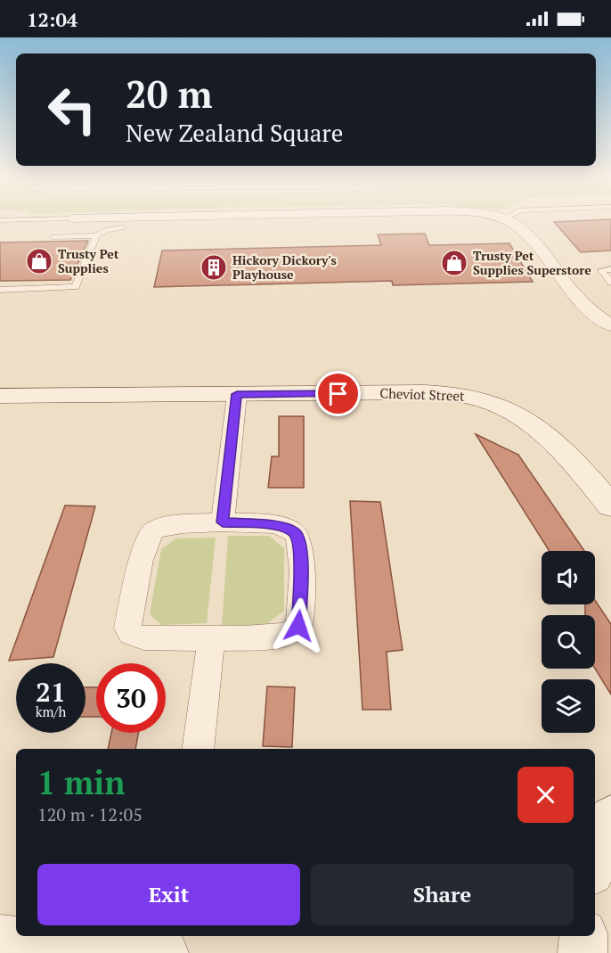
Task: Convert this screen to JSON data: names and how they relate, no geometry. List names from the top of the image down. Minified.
{"streets":{"street":["Cheviot Street"]},"places":{"shop":["Trusty Pet Supplies","Trusty Pet Supplies Superstore"],"building":["Hickory Dickory's Playhouse"]},"page":{"status":"12:04","turn":["20 m","New Zealand Square"],"speed":"21 km/h","limit":"30","heading":["1 min","120 m · 12:05"],"buttons":["Exit","Share"]}}
